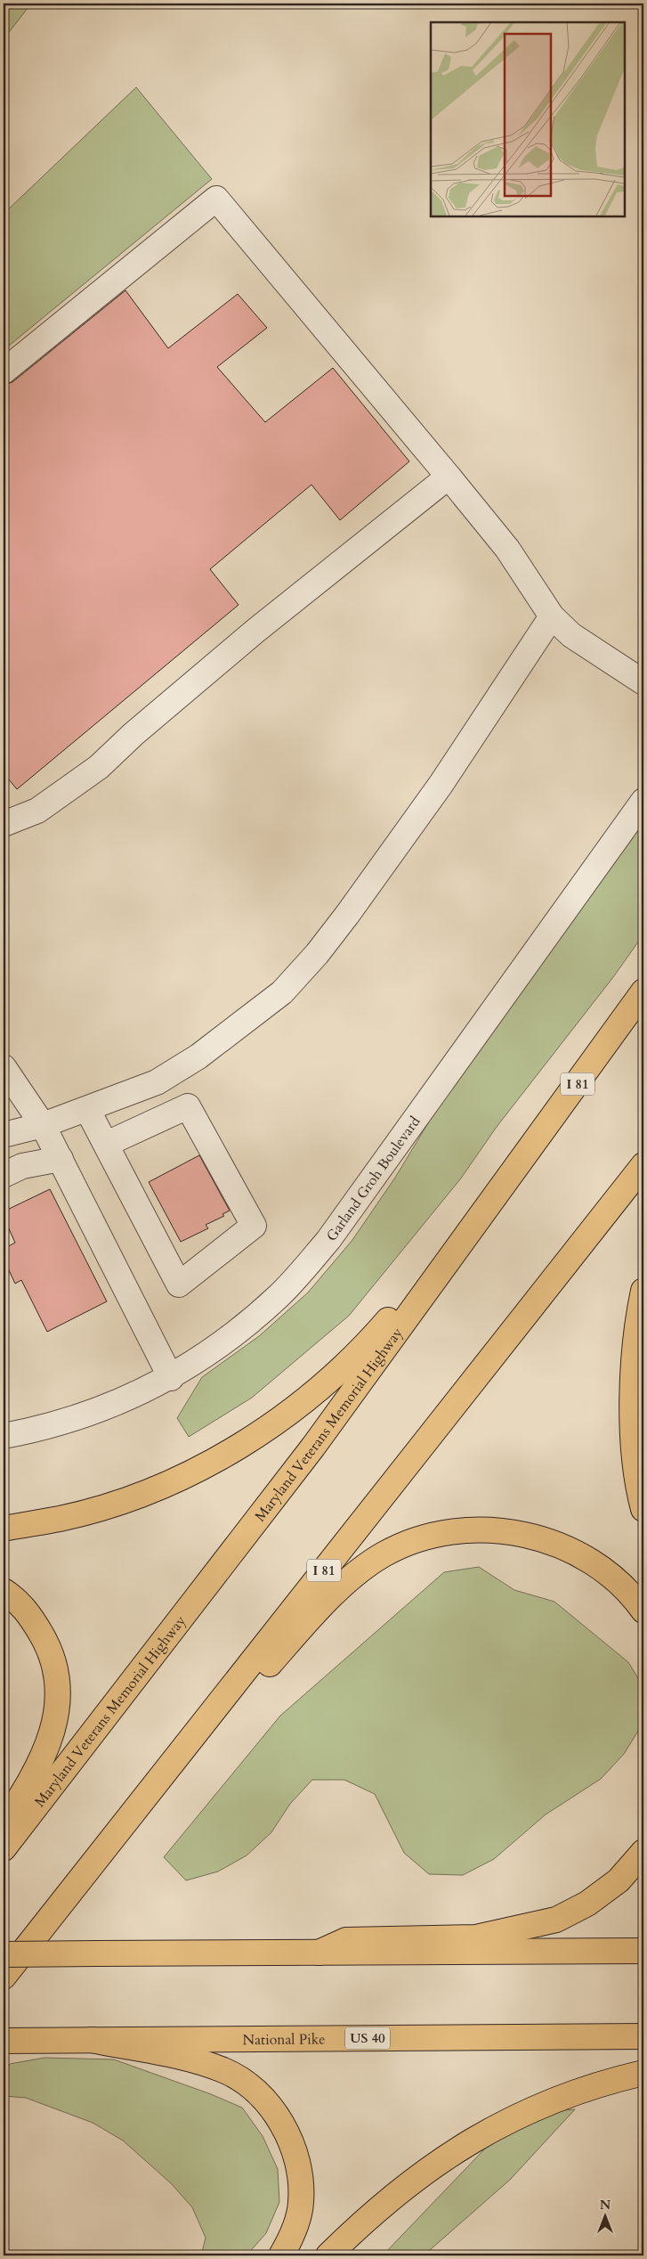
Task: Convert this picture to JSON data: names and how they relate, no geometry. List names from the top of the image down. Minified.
{"streets":{"main road":["I 81","Maryland Veterans Memorial Highway","US 40","National Pike"],"street":["Garland Groh Boulevard"]},"north":"top"}
